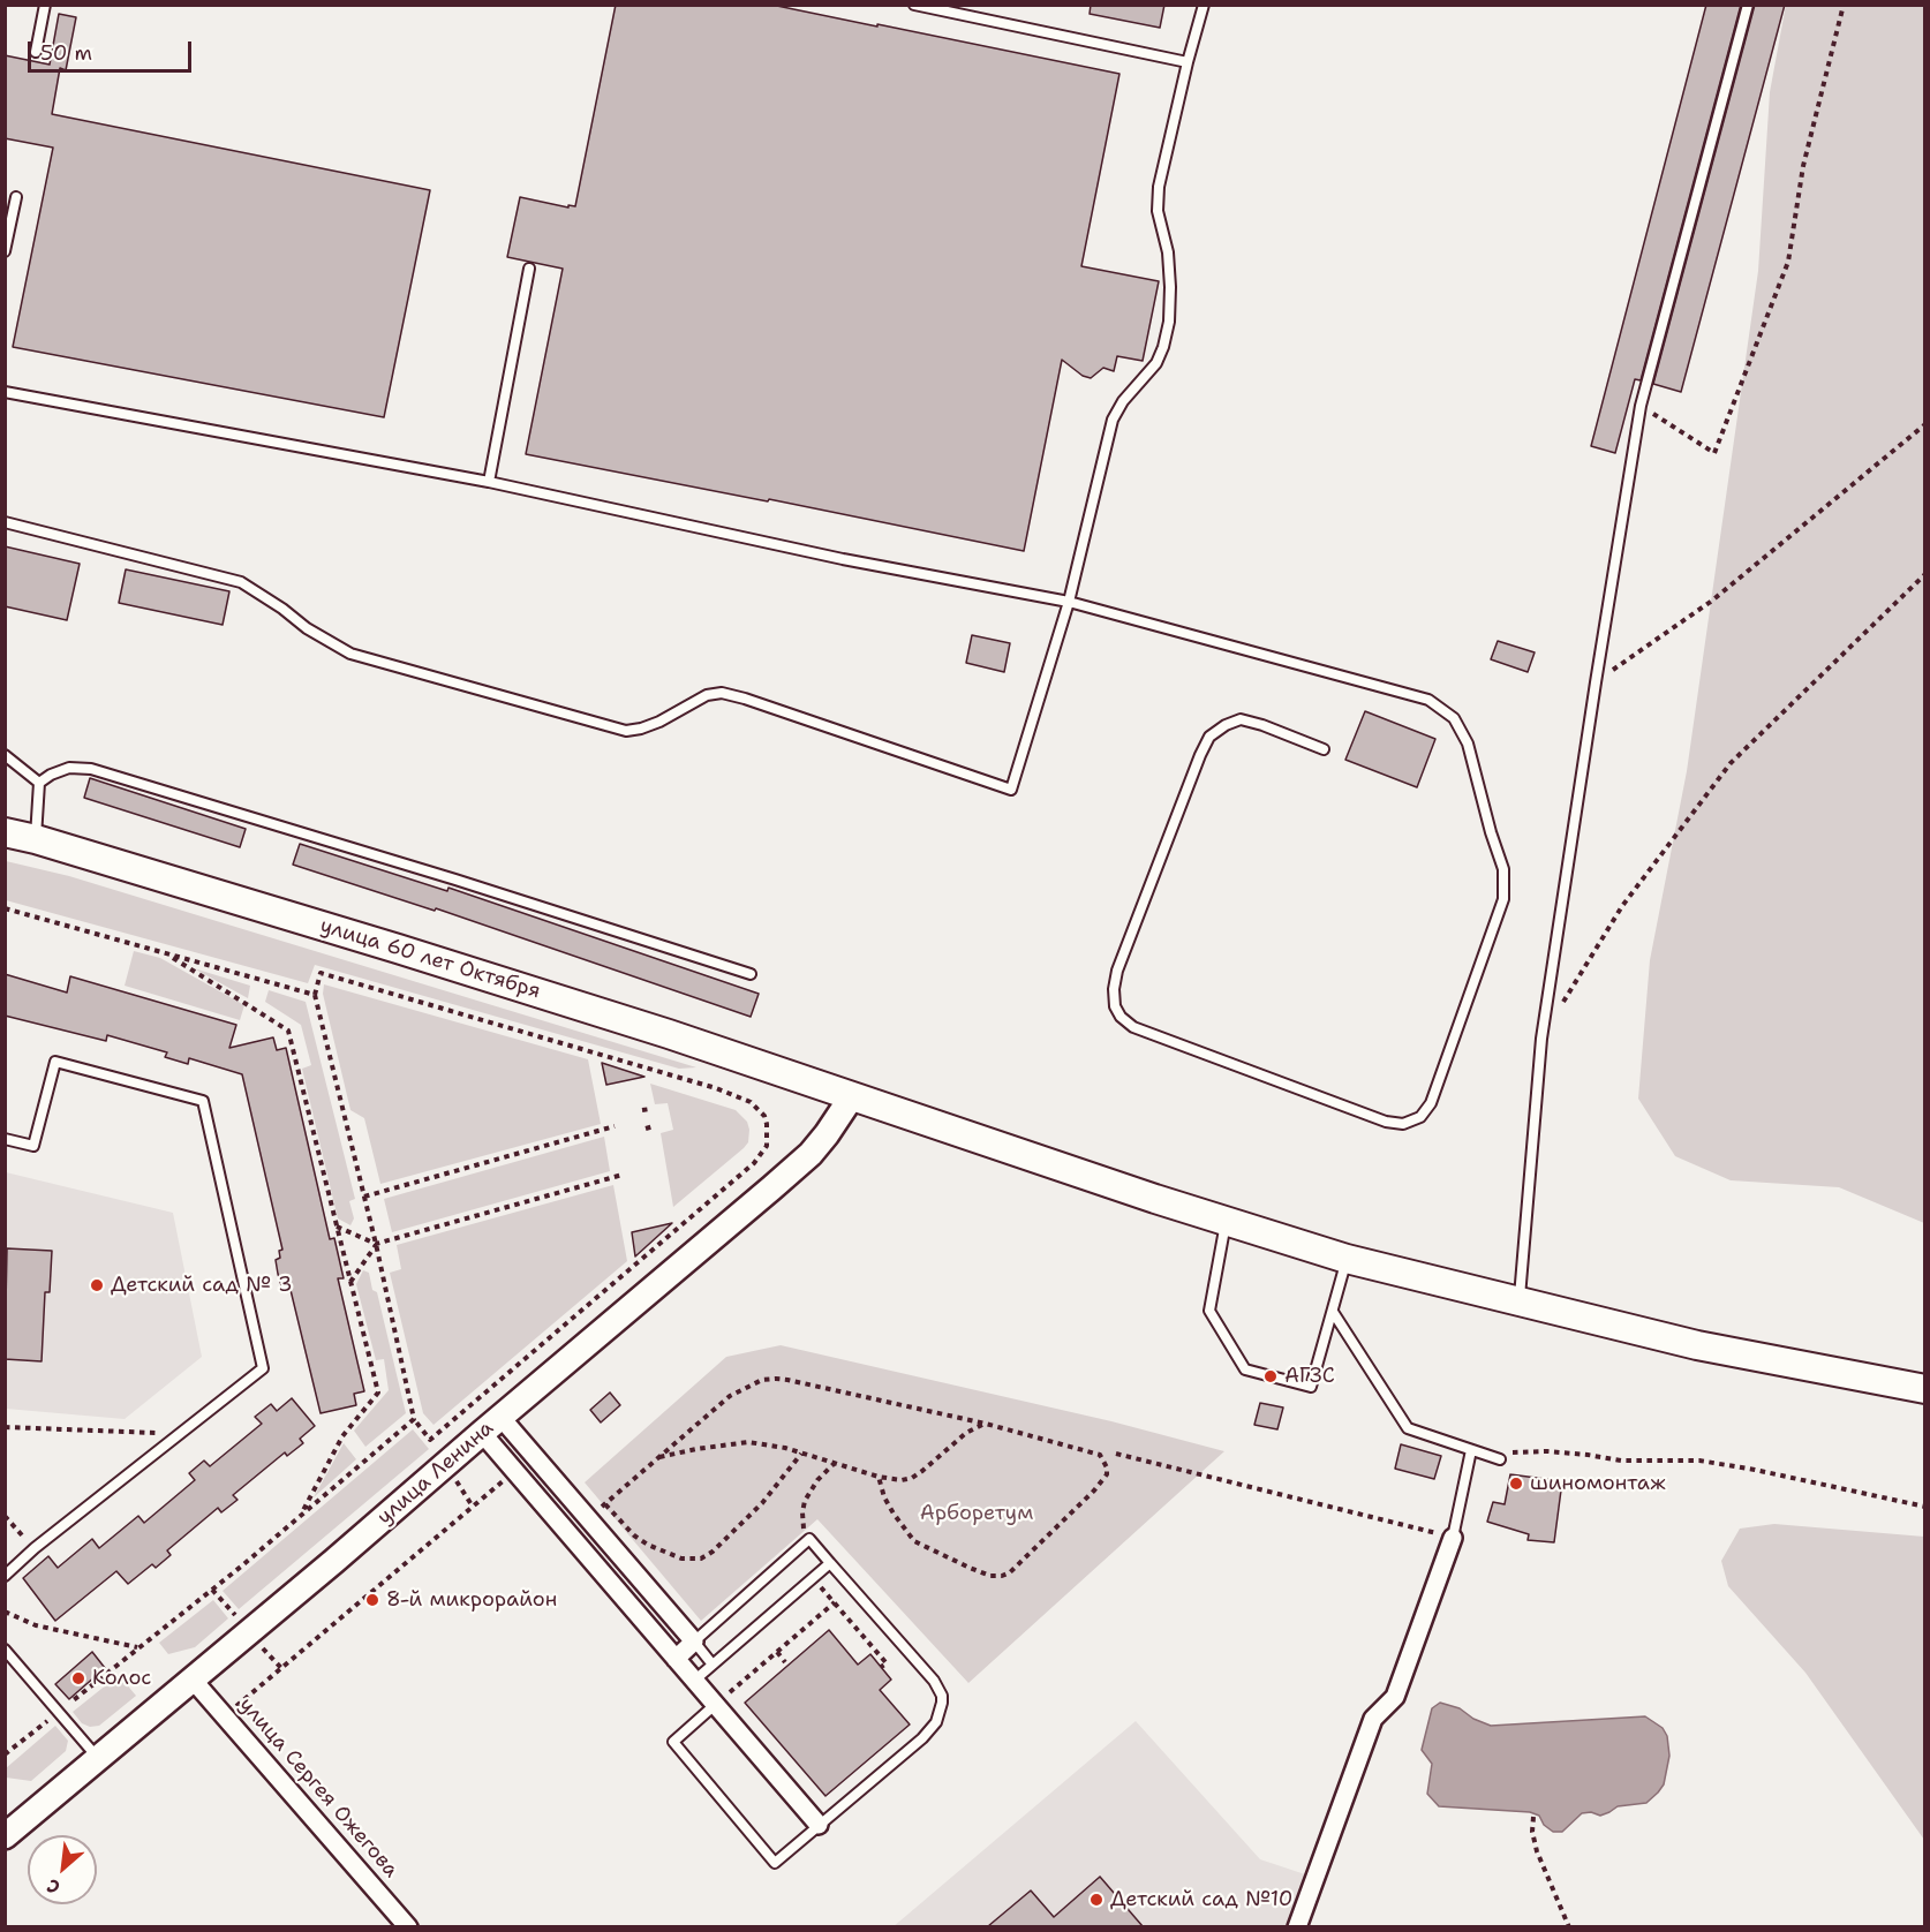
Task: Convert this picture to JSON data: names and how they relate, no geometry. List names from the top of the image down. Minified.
{"streets":{"main road":["улица 60 лет Октября","улица Ленина"],"street":["улица Сергея Ожегова"]},"crossings":[["улица 60 лет Октября","улица Ленина"],["улица Ленина","улица Сергея Ожегова"]],"parks":["Арборетум"],"places":["Детский сад № 3","АГЗС","шиномонтаж","8-й микрорайон","Колос","Детский сад №10"],"scale_bar":"50 m","north":"bottom left"}
